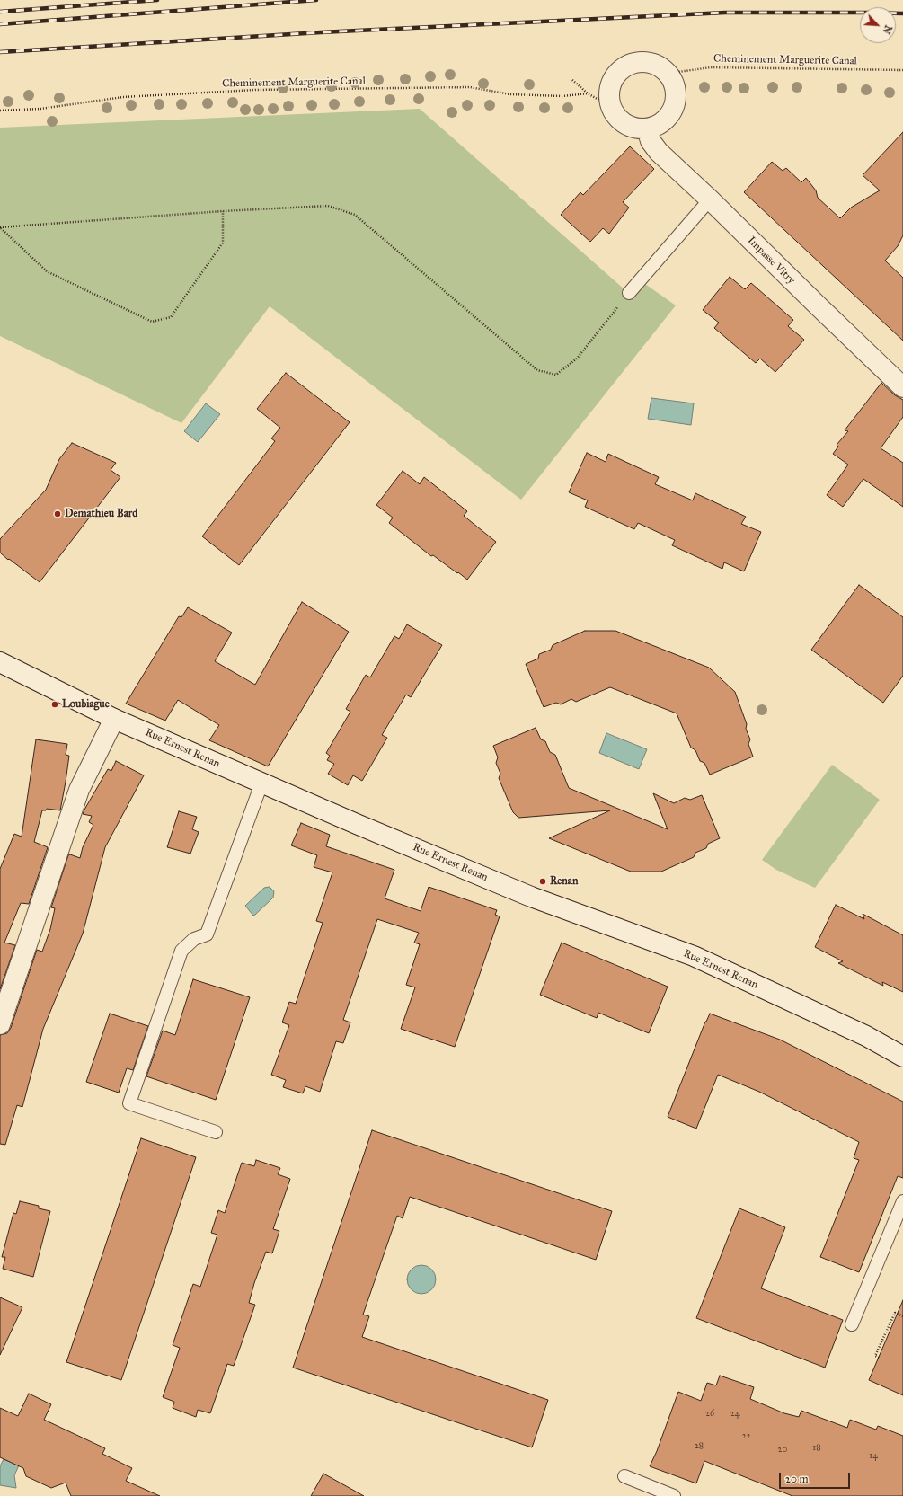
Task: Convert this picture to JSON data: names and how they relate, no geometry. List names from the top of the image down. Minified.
{"streets":{"street":["Impasse Vitry","Rue Ernest Renan"],"path":["Cheminement Marguerite Canal"]},"crossings":[["Cheminement Marguerite Canal","Impasse Vitry"]],"places":["Demathieu Bard","Loubiague","Renan"],"house_numbers":["26","24","22","28","18","20","14"],"scale_bar":"20 m","north":"bottom right"}
